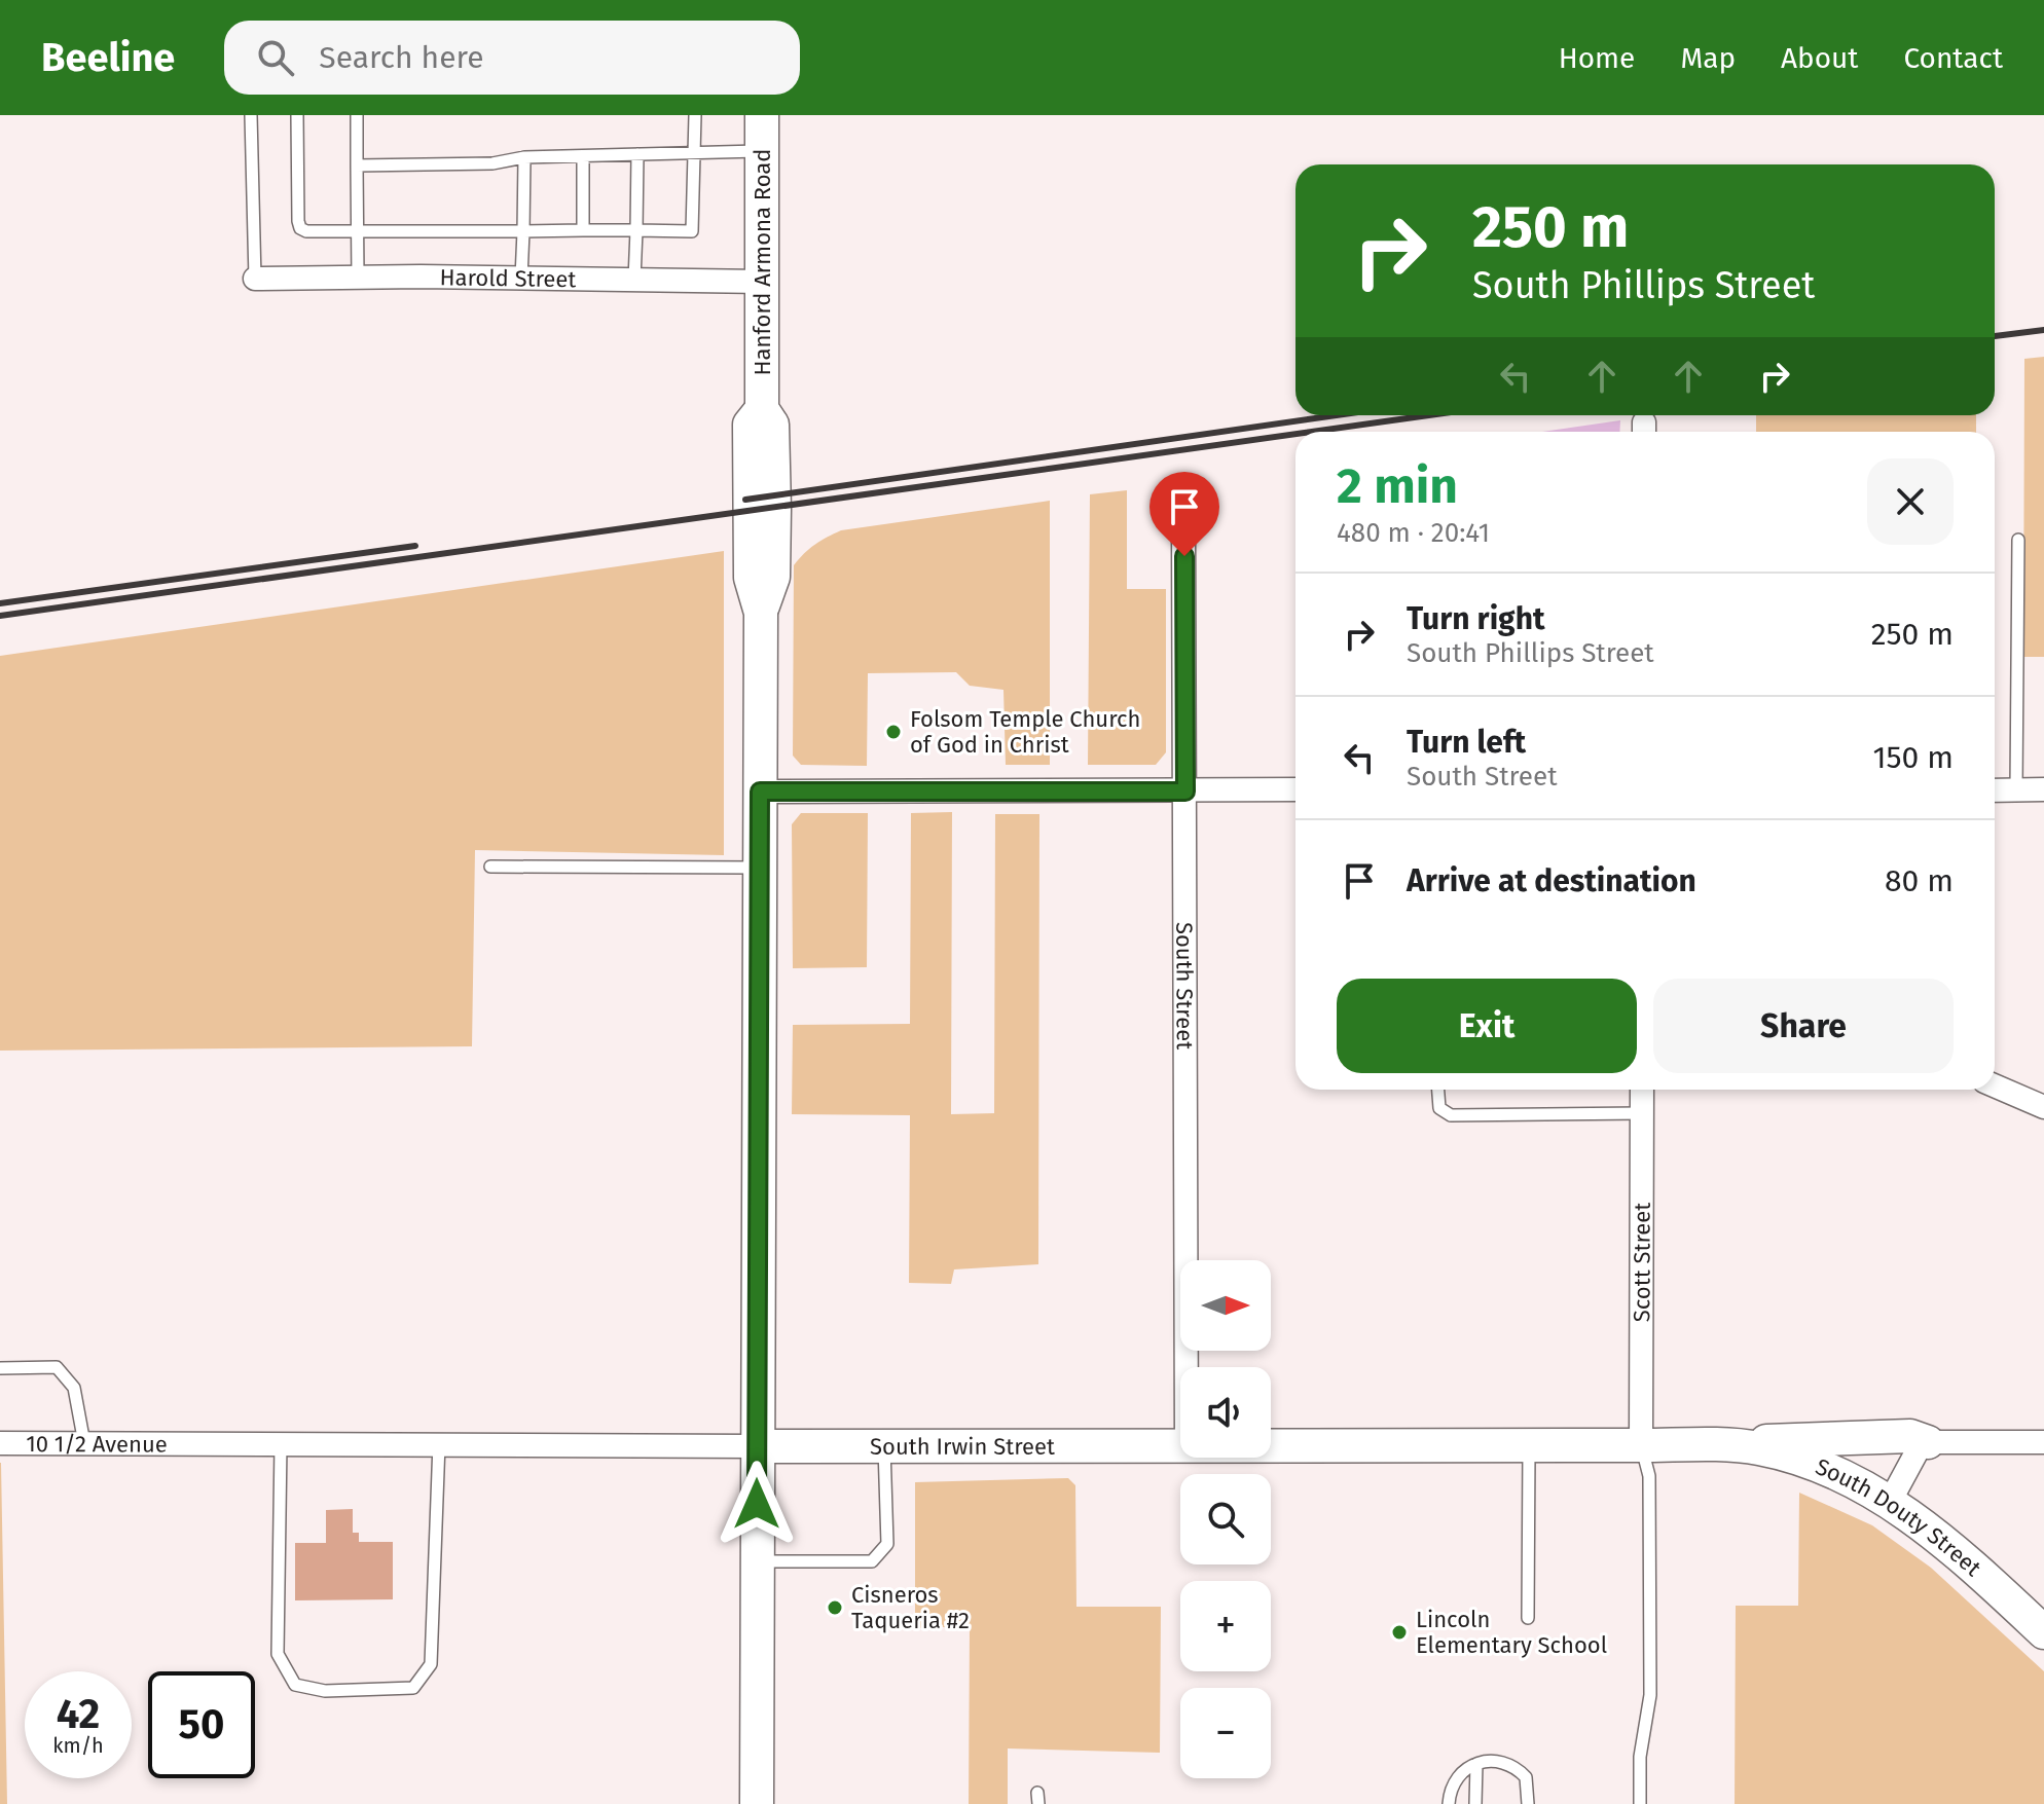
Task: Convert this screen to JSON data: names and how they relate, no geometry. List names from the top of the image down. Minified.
{"streets":{"main road":["Hanford Armona Road","South Irwin Street","South Douty Street"],"street":["Harold Street","South Street","Scott Street","10 1/2 Avenue"]},"crossings":[["Hanford Armona Road","Harold Street"],["Hanford Armona Road","South Irwin Street"],["Scott Street","South Irwin Street"],["10 1/2 Avenue","South Irwin Street"],["South Irwin Street","South Douty Street"]],"places":["Folsom Temple Church of God in Christ","Cisneros Taqueria #2","Lincoln Elementary School"],"north":"right","page":{"header":"Beeline","search":"Search here","nav":["Home","Map","About","Contact"],"turn":["250 m","South Phillips Street"],"heading":["2 min","480 m · 20:41"],"list":[{"name":"Turn right","note":"South Phillips Street","value":"250 m"},{"name":"Turn left","note":"South Street","value":"150 m"},{"name":"Arrive at destination","value":"80 m"}],"buttons":["Exit","Share"],"map_buttons":["+","−"],"speed":"42 km/h","limit":"50"}}
